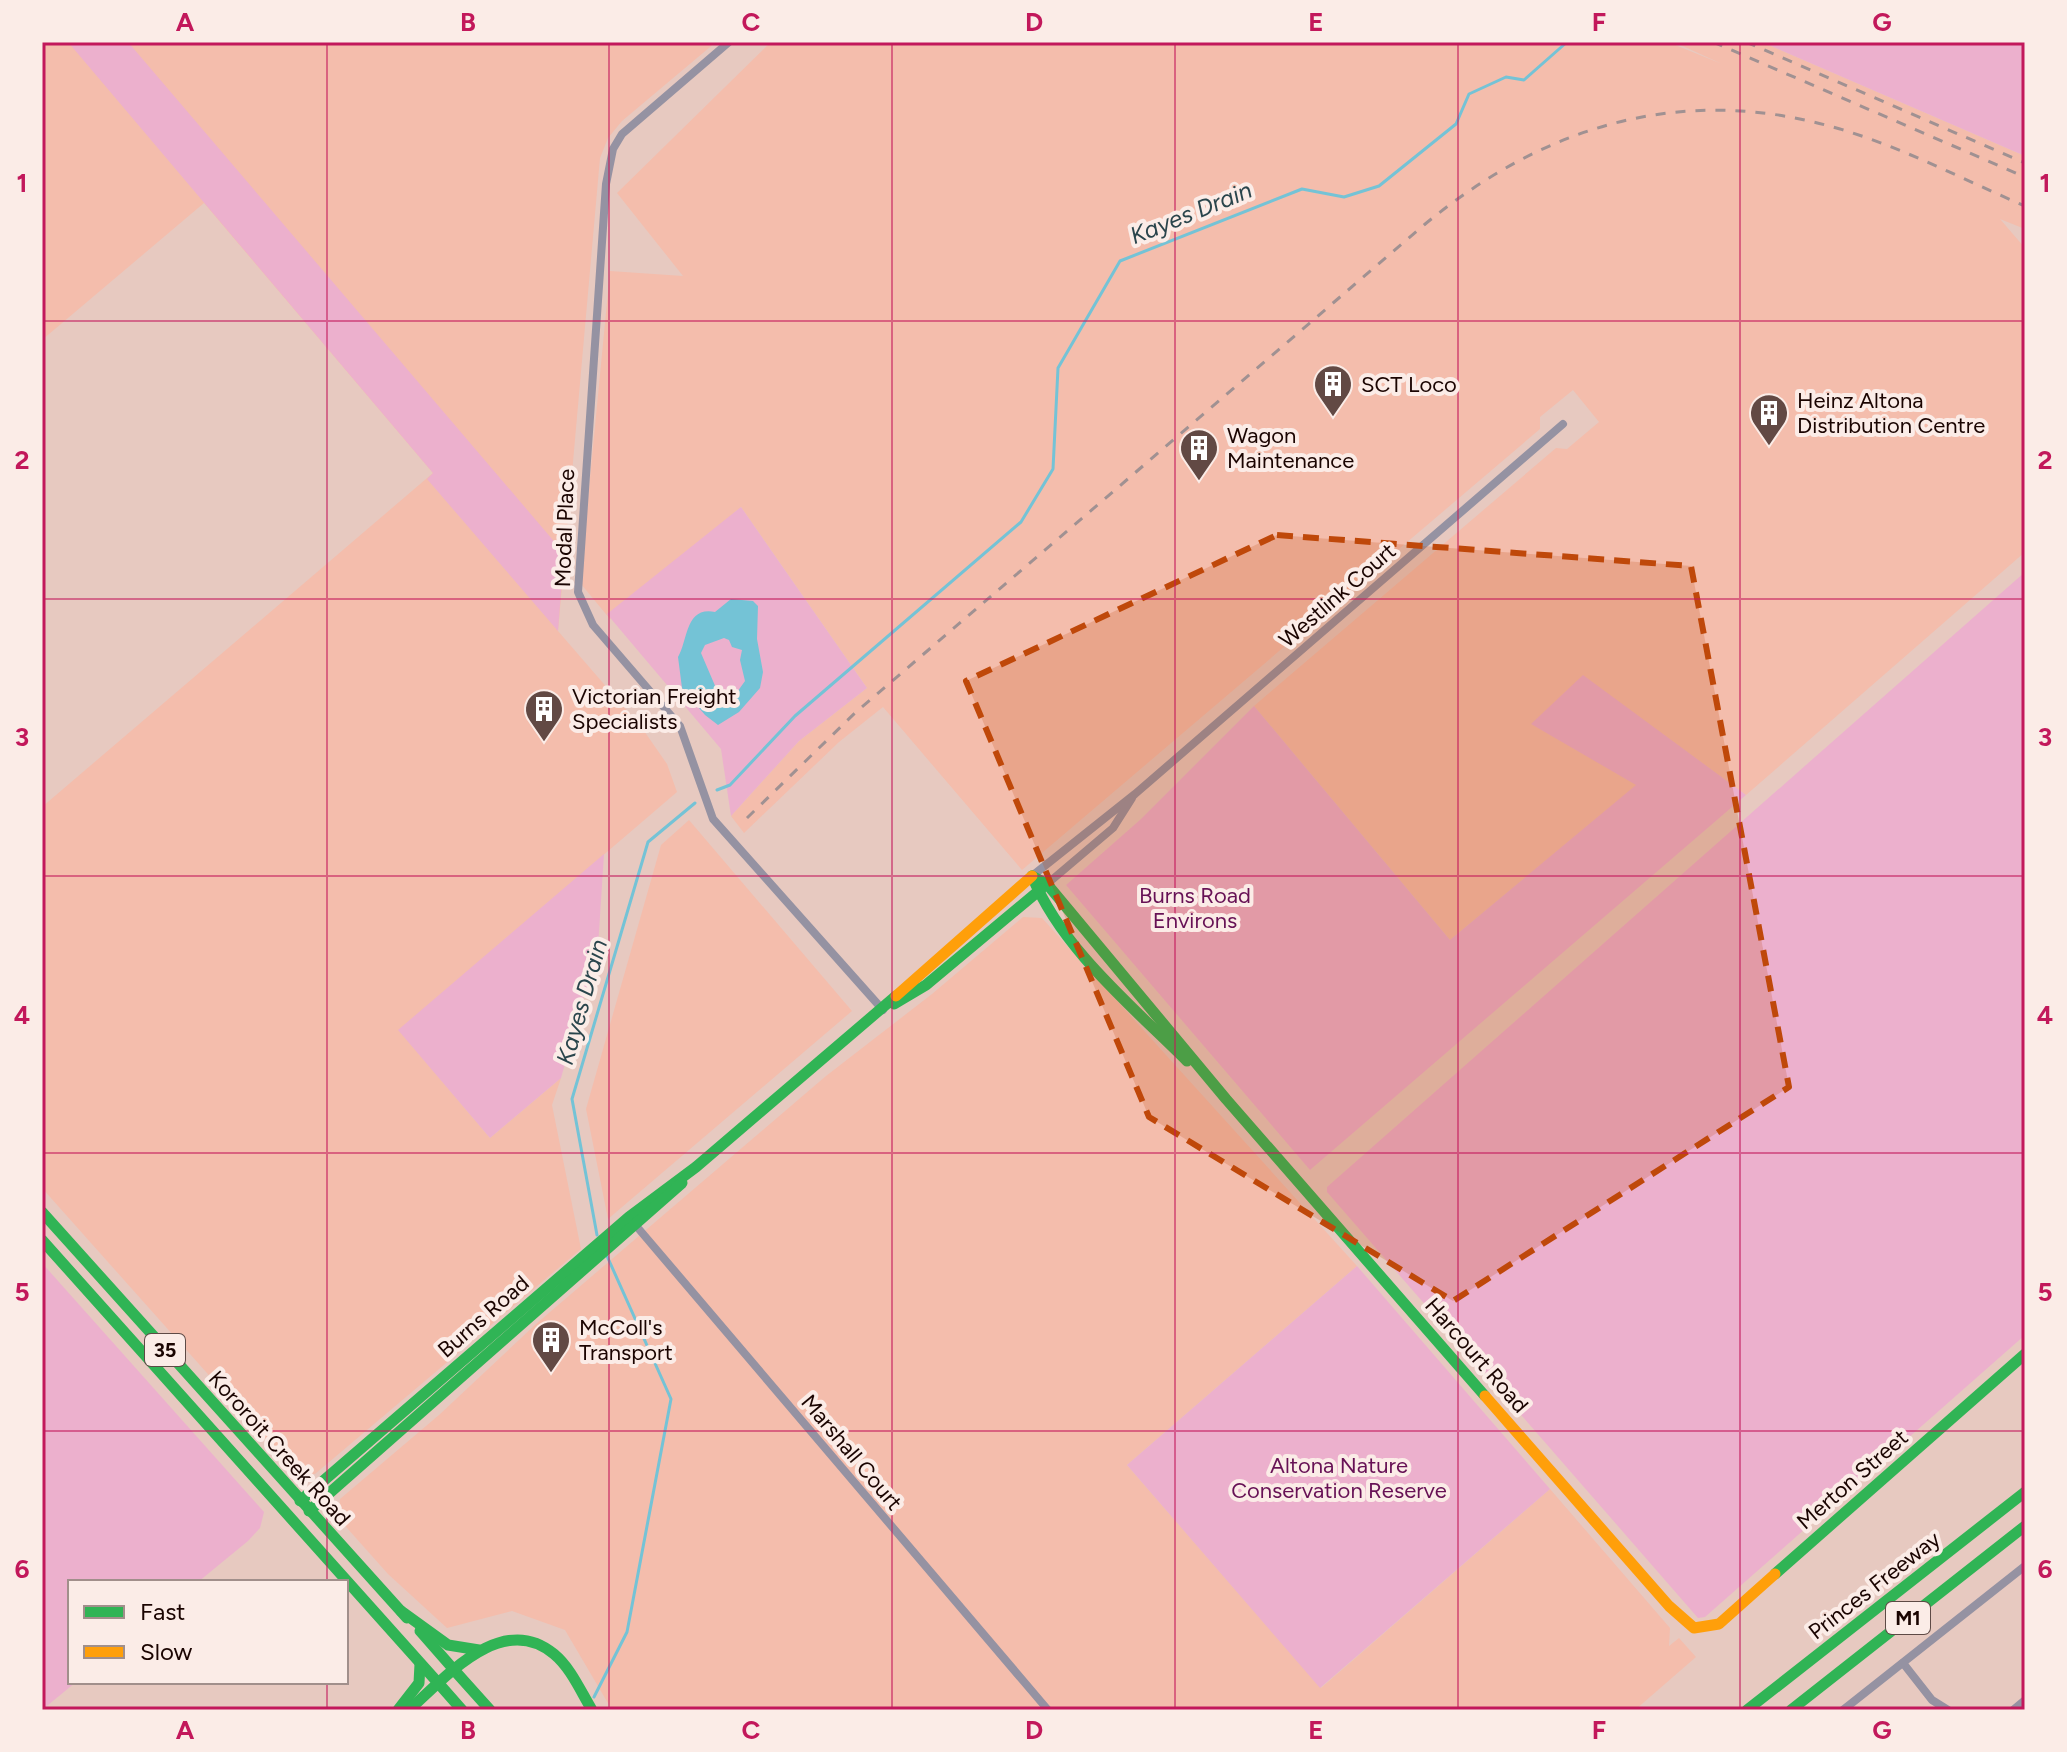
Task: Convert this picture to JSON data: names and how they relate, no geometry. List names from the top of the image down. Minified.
{"streets":{"main road":["Burns Road","35","Harcourt Road","Kororoit Creek Road","Merton Street","Princes Freeway","M1"],"street":["Modal Place","Westlink Court","Marshall Court"]},"crossings":[["Modal Place","Burns Road"],["Westlink Court","Burns Road"],["Westlink Court","Harcourt Road"],["Burns Road","Harcourt Road"],["Burns Road","Kororoit Creek Road"],["Burns Road","Marshall Court"],["Harcourt Road","Merton Street"]],"water":["Kayes Drain"],"parks":["Burns Road Environs","Altona Nature Conservation Reserve"],"places":{"building":["SCT Loco","Heinz Altona Distribution Centre","Wagon Maintenance","Victorian Freight Specialists","McColl's Transport"]},"legend":["Fast","Slow"],"grid":{"columns":["A","B","C","D","E","F","G"],"rows":["1","2","3","4","5","6"]}}
